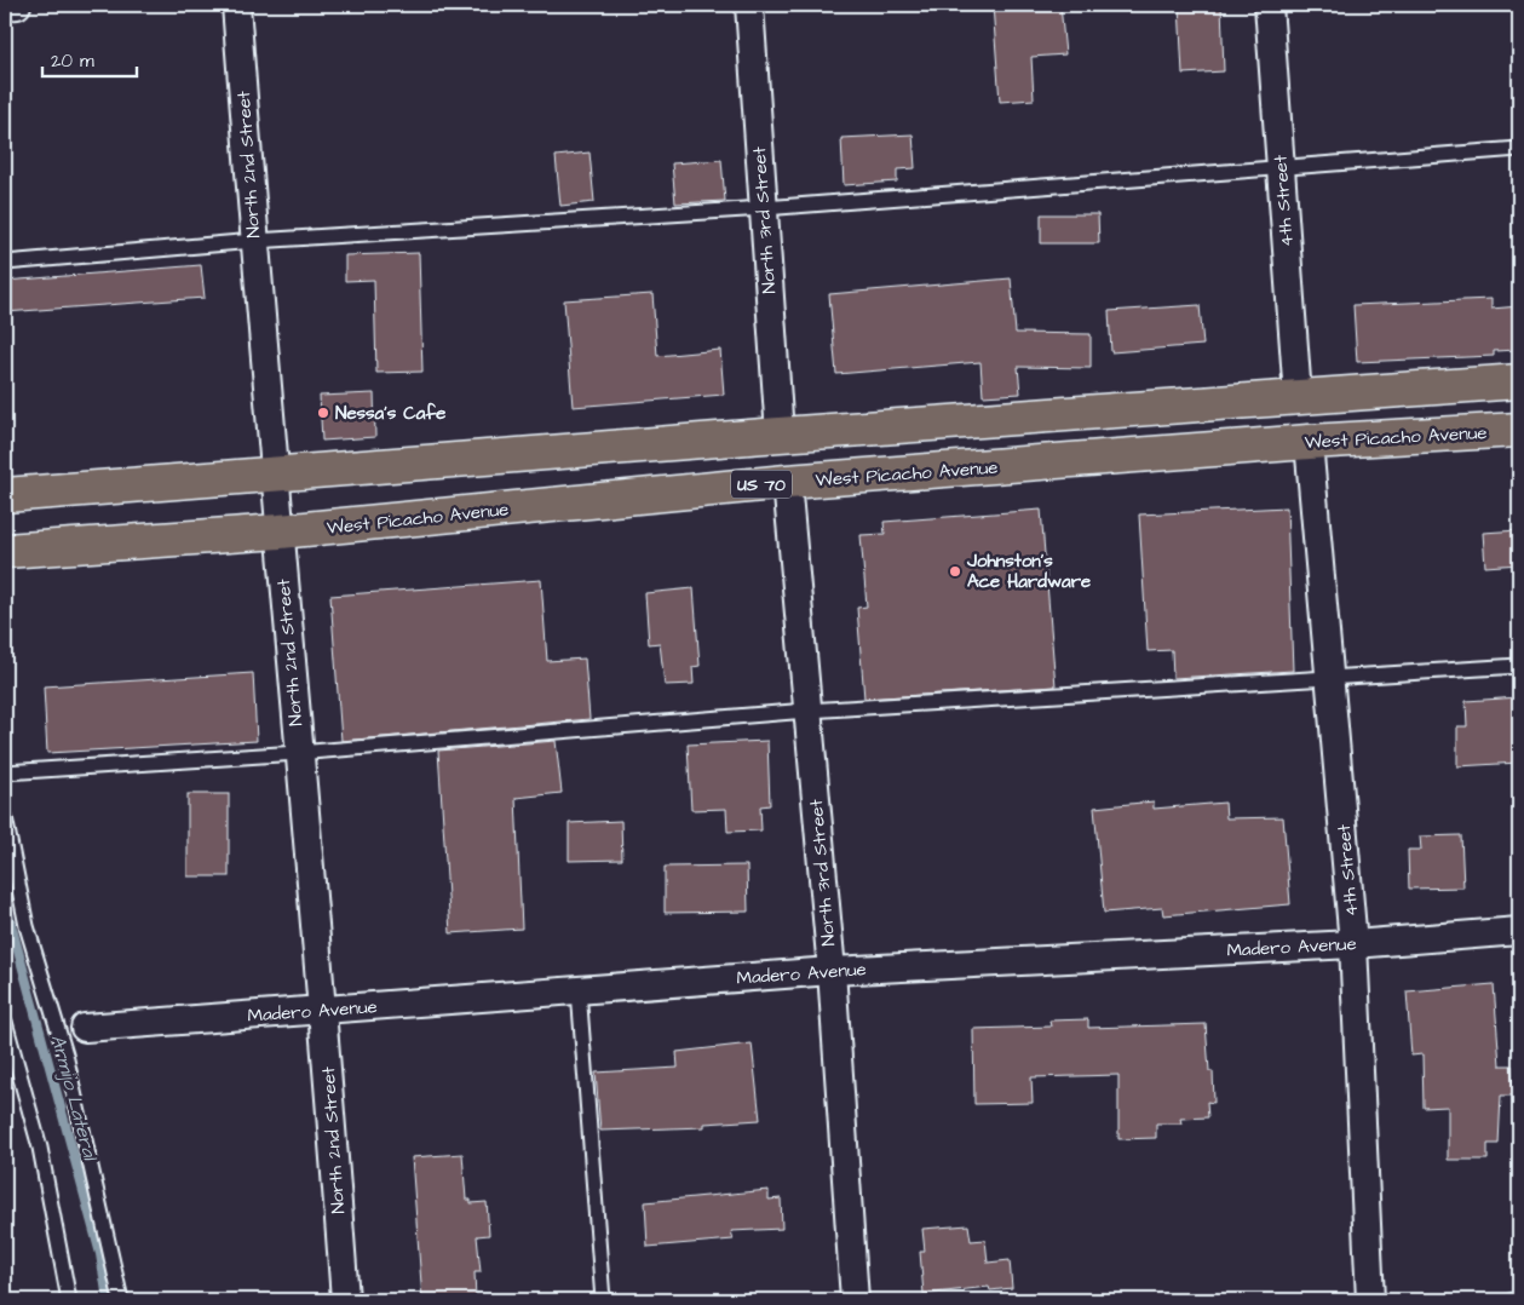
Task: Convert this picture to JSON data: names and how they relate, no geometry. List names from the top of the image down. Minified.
{"streets":{"main road":["West Picacho Avenue","US 70"],"street":["North 2nd Street","4th Street","North 3rd Street","Madero Avenue"]},"crossings":[["North 2nd Street","West Picacho Avenue"],["North 2nd Street","Madero Avenue"],["4th Street","West Picacho Avenue"],["4th Street","Madero Avenue"],["North 3rd Street","West Picacho Avenue"],["North 3rd Street","Madero Avenue"]],"water":["Armijo Lateral"],"places":["Nessa's Cafe","Johnston's Ace Hardware"],"scale_bar":"20 m"}
